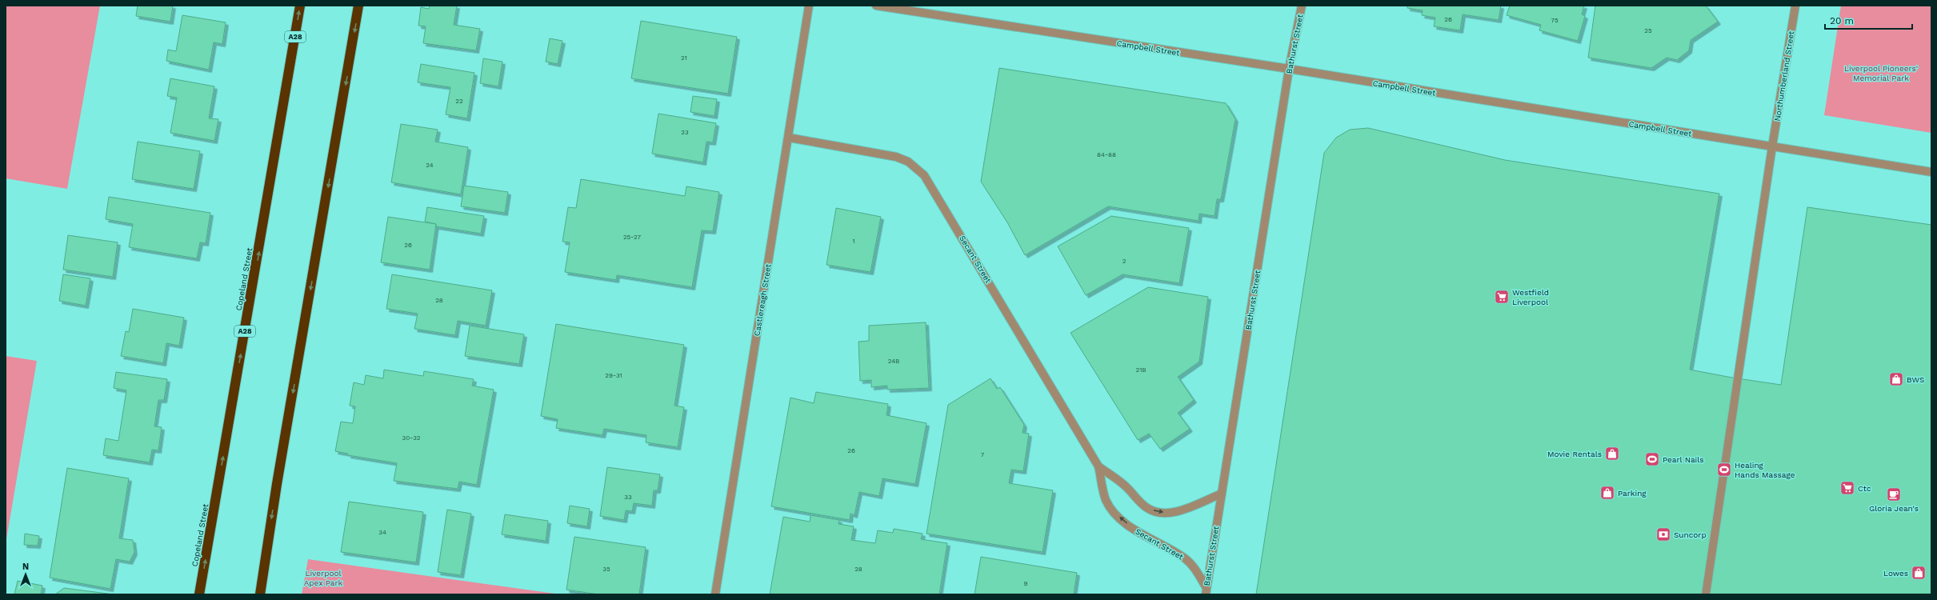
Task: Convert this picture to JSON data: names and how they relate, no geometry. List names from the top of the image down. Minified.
{"streets":{"highway":["A28","Copeland Street"],"street":["Bathurst Street","Campbell Street","Northumberland Street","Secant Street","Castlereagh Street"]},"crossings":[["Bathurst Street","Campbell Street"],["Bathurst Street","Secant Street"],["Campbell Street","Northumberland Street"],["Secant Street","Castlereagh Street"]],"parks":["Liverpool Pioneers' Memorial Park","Liverpool Apex Park"],"places":{"supermarket":["Westfield Liverpool","Ctc"],"shop":["BWS","Movie Rentals","Parking","Lowes"],"sports":["Pearl Nails","Healing Hands Massage"],"cafe":["Gloria Jean's"],"bank":["Suncorp"]},"house_numbers":["26","75","25","21","22","23","84-88","24","25-27","1","26","2","28","24B","21B","29-31","30-32","26","7","33","34","35","28","9"],"scale_bar":"20 m","north":"top"}
